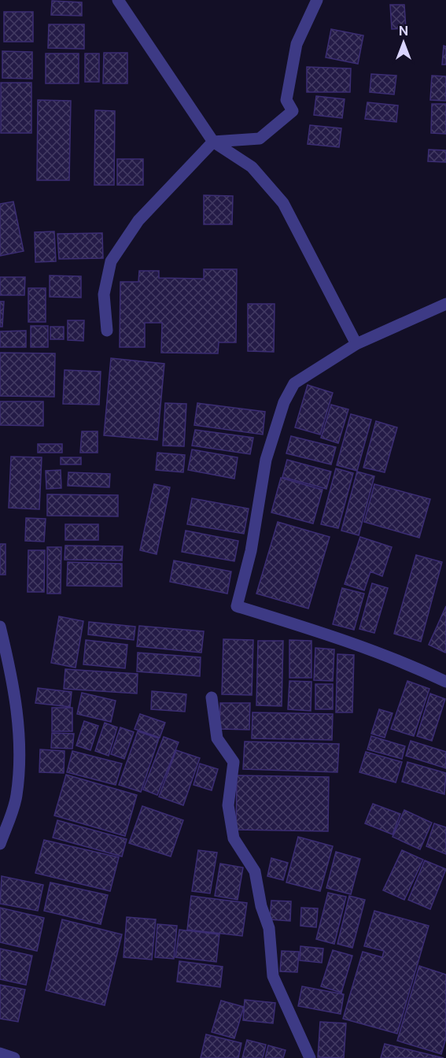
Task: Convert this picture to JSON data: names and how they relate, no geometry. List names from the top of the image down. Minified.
{"north":"top"}
